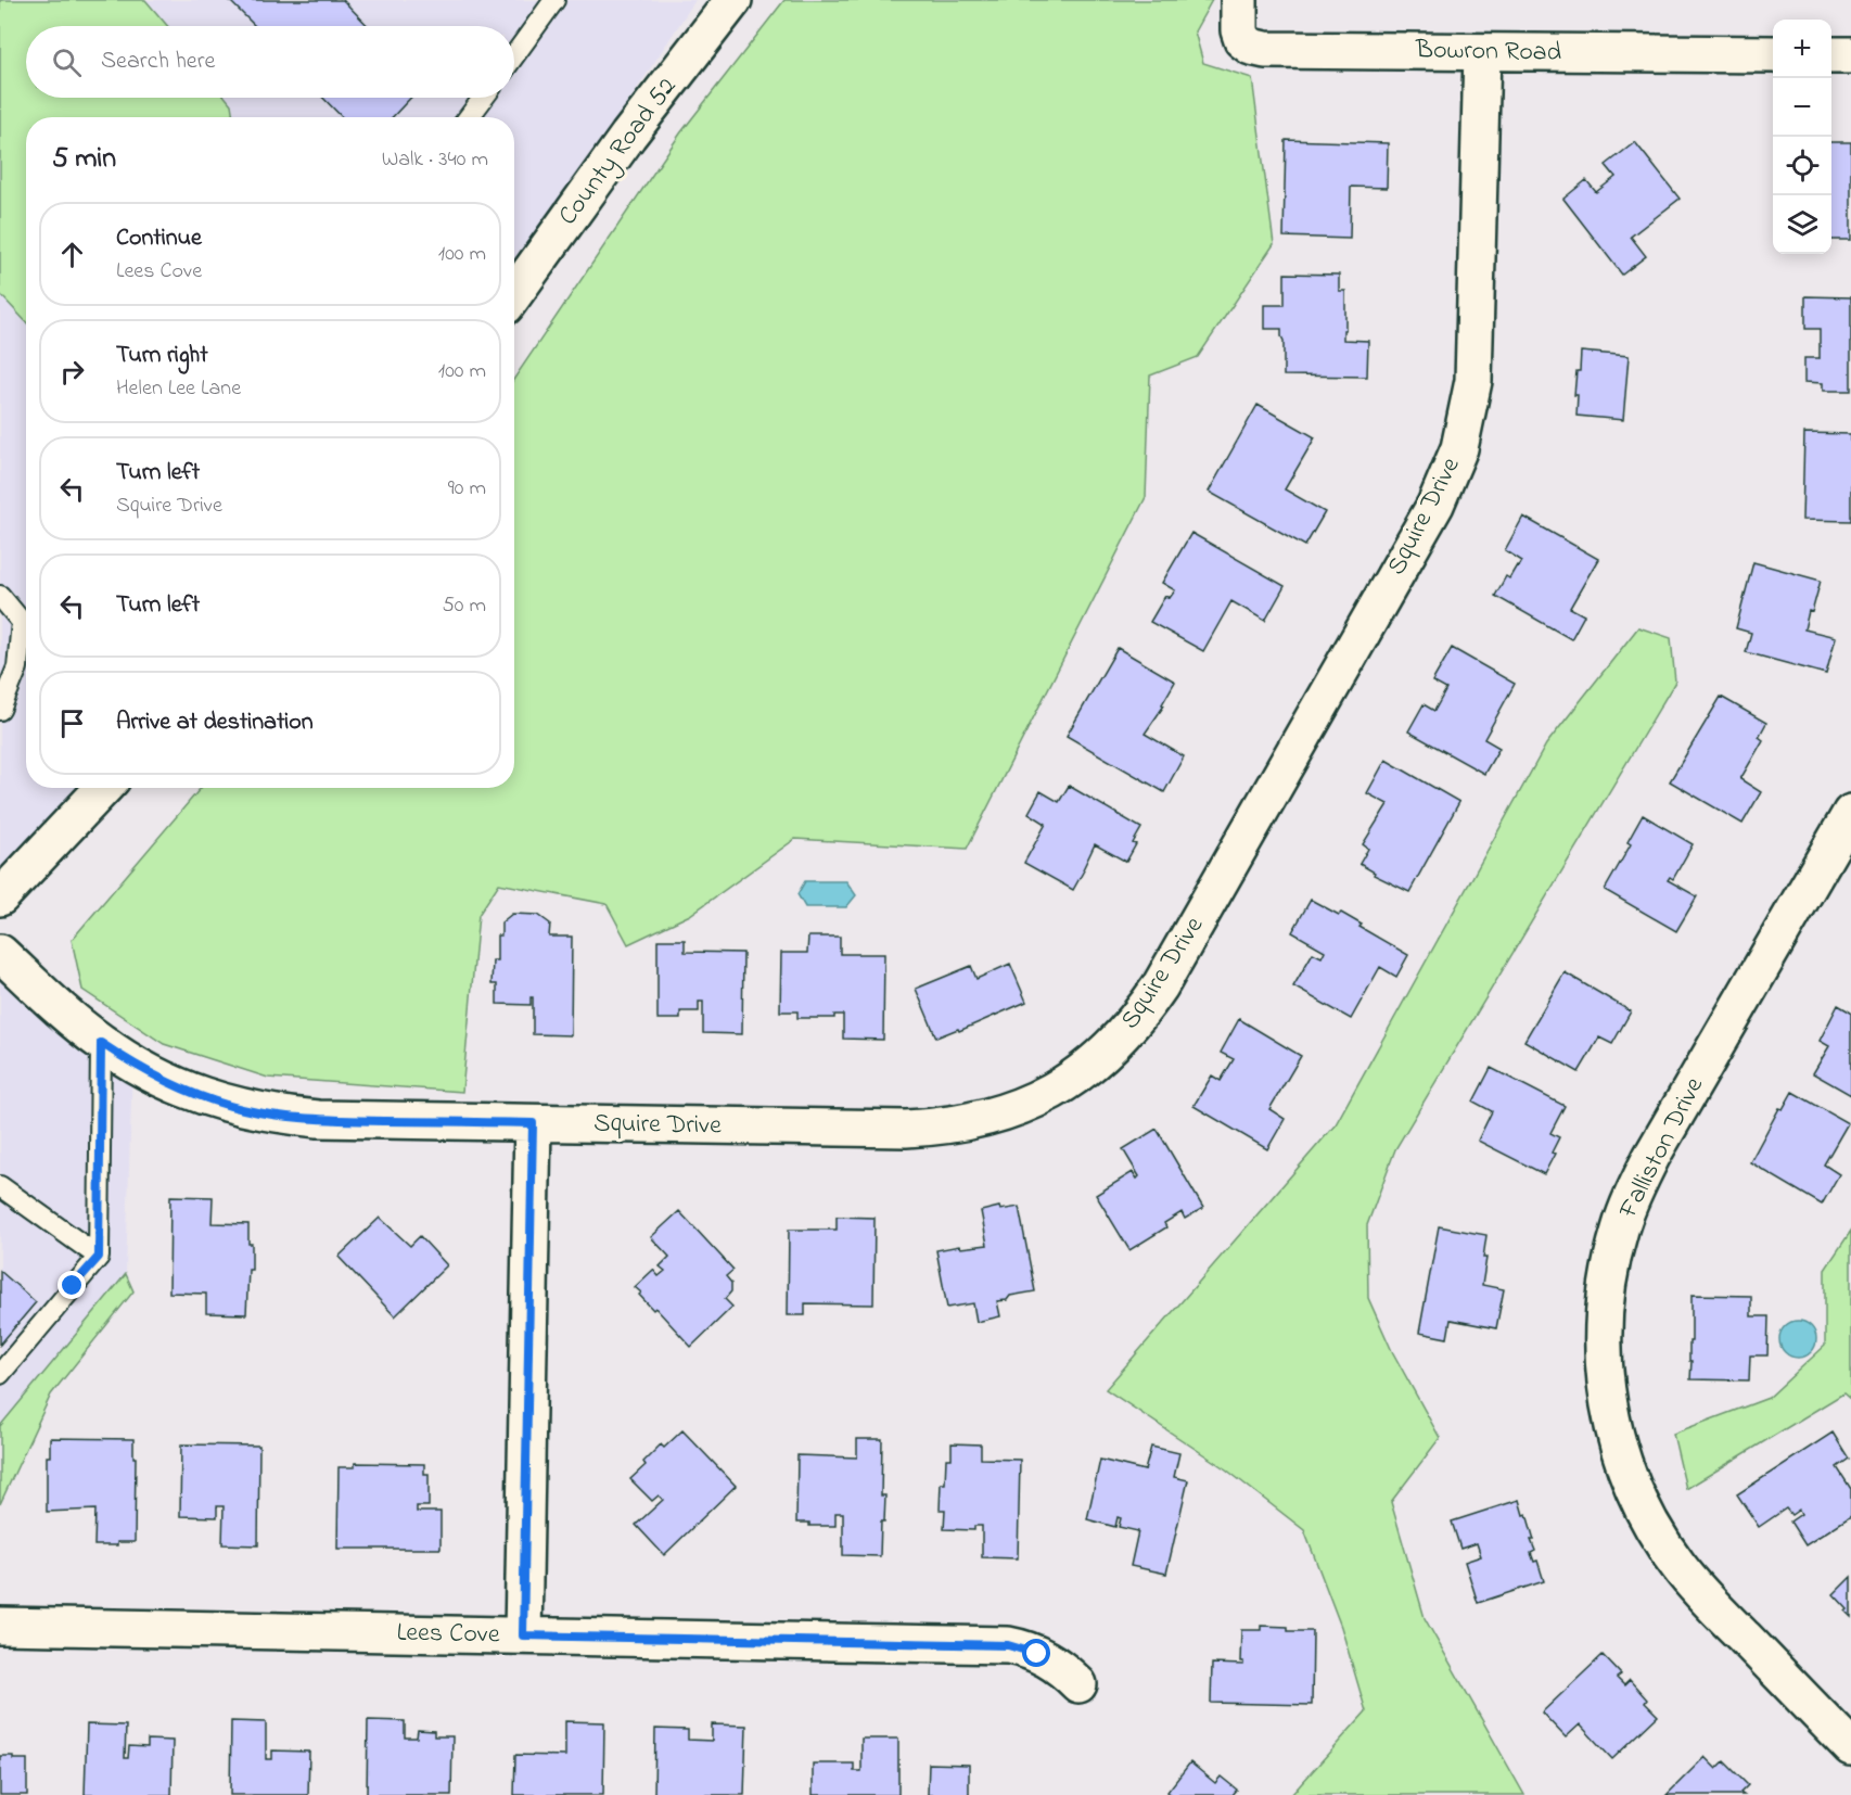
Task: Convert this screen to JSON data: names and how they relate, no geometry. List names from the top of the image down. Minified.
{"streets":{"street":["Bowron Road","County Road 52","Squire Drive","Falliston Drive","Lees Cove"]},"crossings":[["Bowron Road","Squire Drive"]],"page":{"map_buttons":["+","−"],"search":"Search here","heading":["5 min","Walk · 340 m"],"list":[["Continue","Lees Cove","100 m"],["Turn right","Helen Lee Lane","100 m"],["Turn left","Squire Drive","90 m"],["Turn left","50 m"],"Arrive at destination"]}}
